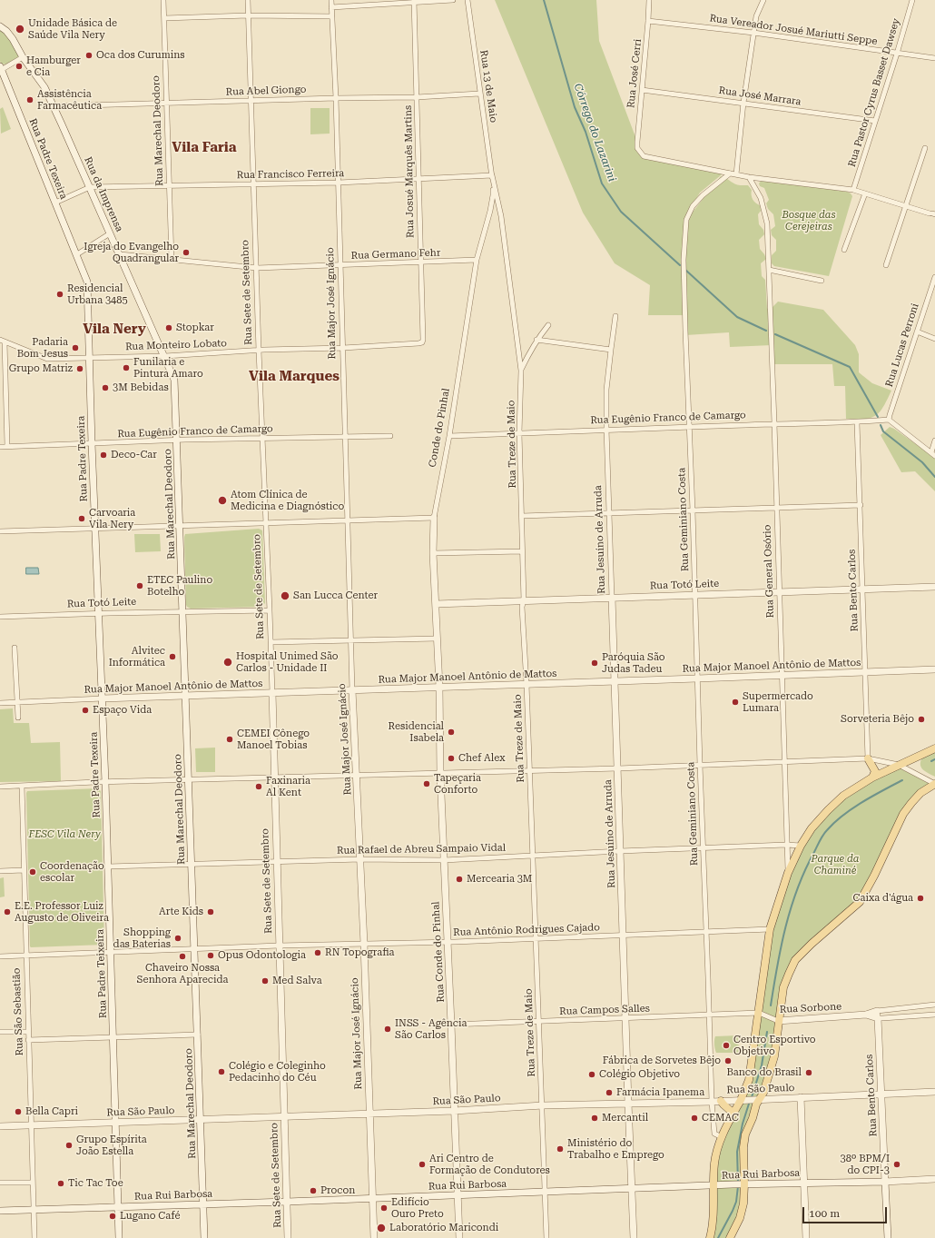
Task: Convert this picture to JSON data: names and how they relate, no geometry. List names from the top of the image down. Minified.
{"streets":{"street":["Rua Vereador Josué Mariutti Seppe","Rua José Cerri","Rua 13 de Maio","Rua Abel Giongo","Rua Pastor Cyrus Basset Dawsey","Rua José Marrara","Rua Marechal Deodoro","Rua Padre Texeira","Rua Josué Marquês Martins","Rua Francisco Ferreira","Rua da Imprensa","Rua Germano Fehr","Rua Sete de Setembro","Rua Major José Ignácio","Rua Monteiro Lobato","Rua Lucas Perroni","Rua Eugênio Franco de Camargo","Conde do Pinhal","Rua Treze de Maio","Rua Geminiano Costa","Rua Jesuíno de Arruda","Rua General Osório","Rua Totó Leite","Rua Bento Carlos","Rua Major Manoel Antônio de Mattos","Rua Rafael de Abreu Sampaio Vidal","Rua Antônio Rodrigues Cajado","Rua Conde do Pinhal","Rua Padre Teixeira","Rua Sorbone","Rua Campos Salles","Rua São Sebastião","Rua São Paulo","Rua Rui Barbosa"]},"crossings":[["Rua Vereador Josué Mariutti Seppe","Rua José Cerri"],["Rua Vereador Josué Mariutti Seppe","Rua Pastor Cyrus Basset Dawsey"],["Rua José Cerri","Rua José Marrara"],["Rua José Cerri","Rua Geminiano Costa"],["Rua 13 de Maio","Rua Abel Giongo"],["Rua 13 de Maio","Rua Francisco Ferreira"],["Rua 13 de Maio","Conde do Pinhal"],["Rua 13 de Maio","Rua Treze de Maio"],["Rua Abel Giongo","Rua Marechal Deodoro"],["Rua Abel Giongo","Rua Josué Marquês Martins"],["Rua Abel Giongo","Rua da Imprensa"],["Rua Abel Giongo","Rua Sete de Setembro"],["Rua Abel Giongo","Rua Major José Ignácio"],["Rua Pastor Cyrus Basset Dawsey","Rua José Marrara"],["Rua Marechal Deodoro","Rua Francisco Ferreira"],["Rua Marechal Deodoro","Rua da Imprensa"],["Rua Marechal Deodoro","Rua Germano Fehr"],["Rua Marechal Deodoro","Rua Eugênio Franco de Camargo"],["Rua Marechal Deodoro","Rua Totó Leite"],["Rua Marechal Deodoro","Rua Major Manoel Antônio de Mattos"],["Rua Marechal Deodoro","Rua Rafael de Abreu Sampaio Vidal"],["Rua Marechal Deodoro","Rua Antônio Rodrigues Cajado"],["Rua Marechal Deodoro","Rua São Paulo"],["Rua Marechal Deodoro","Rua Rui Barbosa"],["Rua Padre Texeira","Rua Monteiro Lobato"],["Rua Padre Texeira","Rua Eugênio Franco de Camargo"],["Rua Padre Texeira","Rua Totó Leite"],["Rua Padre Texeira","Rua Major Manoel Antônio de Mattos"],["Rua Padre Texeira","Rua Rafael de Abreu Sampaio Vidal"],["Rua Padre Texeira","Rua Padre Teixeira"],["Rua Josué Marquês Martins","Rua Francisco Ferreira"],["Rua Josué Marquês Martins","Rua Germano Fehr"],["Rua Josué Marquês Martins","Rua Monteiro Lobato"],["Rua Francisco Ferreira","Rua da Imprensa"],["Rua Francisco Ferreira","Rua Sete de Setembro"],["Rua Francisco Ferreira","Rua Major José Ignácio"],["Rua Francisco Ferreira","Conde do Pinhal"],["Rua Francisco Ferreira","Rua Treze de Maio"],["Rua da Imprensa","Rua Germano Fehr"],["Rua da Imprensa","Rua Monteiro Lobato"],["Rua Germano Fehr","Rua Sete de Setembro"],["Rua Germano Fehr","Rua Major José Ignácio"],["Rua Germano Fehr","Conde do Pinhal"],["Rua Sete de Setembro","Rua Monteiro Lobato"],["Rua Sete de Setembro","Rua Eugênio Franco de Camargo"],["Rua Sete de Setembro","Rua Totó Leite"],["Rua Sete de Setembro","Rua Major Manoel Antônio de Mattos"],["Rua Sete de Setembro","Rua Rafael de Abreu Sampaio Vidal"],["Rua Sete de Setembro","Rua Antônio Rodrigues Cajado"],["Rua Sete de Setembro","Rua São Paulo"],["Rua Sete de Setembro","Rua Rui Barbosa"],["Rua Major José Ignácio","Rua Monteiro Lobato"],["Rua Major José Ignácio","Rua Eugênio Franco de Camargo"],["Rua Major José Ignácio","Rua Major Manoel Antônio de Mattos"],["Rua Major José Ignácio","Rua Rafael de Abreu Sampaio Vidal"],["Rua Major José Ignácio","Rua Antônio Rodrigues Cajado"],["Rua Major José Ignácio","Rua São Paulo"],["Rua Major José Ignácio","Rua Rui Barbosa"],["Rua Lucas Perroni","Rua Eugênio Franco de Camargo"],["Rua Eugênio Franco de Camargo","Conde do Pinhal"],["Rua Eugênio Franco de Camargo","Rua Treze de Maio"],["Rua Eugênio Franco de Camargo","Rua Geminiano Costa"],["Rua Eugênio Franco de Camargo","Rua Jesuíno de Arruda"],["Rua Eugênio Franco de Camargo","Rua General Osório"],["Rua Eugênio Franco de Camargo","Rua Bento Carlos"],["Conde do Pinhal","Rua Treze de Maio"],["Conde do Pinhal","Rua Totó Leite"],["Conde do Pinhal","Rua Major Manoel Antônio de Mattos"],["Conde do Pinhal","Rua Conde do Pinhal"],["Rua Treze de Maio","Rua Totó Leite"],["Rua Treze de Maio","Rua Major Manoel Antônio de Mattos"],["Rua Treze de Maio","Rua Rafael de Abreu Sampaio Vidal"],["Rua Treze de Maio","Rua Antônio Rodrigues Cajado"],["Rua Treze de Maio","Rua Campos Salles"],["Rua Treze de Maio","Rua São Paulo"],["Rua Treze de Maio","Rua Rui Barbosa"],["Rua Geminiano Costa","Rua Totó Leite"],["Rua Geminiano Costa","Rua Major Manoel Antônio de Mattos"],["Rua Geminiano Costa","Rua Rafael de Abreu Sampaio Vidal"],["Rua Geminiano Costa","Rua Antônio Rodrigues Cajado"],["Rua Geminiano Costa","Rua Campos Salles"],["Rua Geminiano Costa","Rua São Paulo"],["Rua Jesuíno de Arruda","Rua Totó Leite"],["Rua Jesuíno de Arruda","Rua Major Manoel Antônio de Mattos"],["Rua Jesuíno de Arruda","Rua Rafael de Abreu Sampaio Vidal"],["Rua Jesuíno de Arruda","Rua Antônio Rodrigues Cajado"],["Rua Jesuíno de Arruda","Rua Campos Salles"],["Rua Jesuíno de Arruda","Rua São Paulo"],["Rua Jesuíno de Arruda","Rua Rui Barbosa"],["Rua General Osório","Rua Totó Leite"],["Rua General Osório","Rua Major Manoel Antônio de Mattos"],["Rua General Osório","Rua Rafael de Abreu Sampaio Vidal"],["Rua Totó Leite","Rua Bento Carlos"],["Rua Bento Carlos","Rua Major Manoel Antônio de Mattos"],["Rua Bento Carlos","Rua Sorbone"],["Rua Bento Carlos","Rua São Paulo"],["Rua Bento Carlos","Rua Rui Barbosa"],["Rua Major Manoel Antônio de Mattos","Rua Conde do Pinhal"],["Rua Rafael de Abreu Sampaio Vidal","Rua Conde do Pinhal"],["Rua Rafael de Abreu Sampaio Vidal","Rua Padre Teixeira"],["Rua Antônio Rodrigues Cajado","Rua Conde do Pinhal"],["Rua Antônio Rodrigues Cajado","Rua Padre Teixeira"],["Rua Antônio Rodrigues Cajado","Rua São Sebastião"],["Rua Conde do Pinhal","Rua Campos Salles"],["Rua Conde do Pinhal","Rua São Paulo"],["Rua Conde do Pinhal","Rua Rui Barbosa"],["Rua Sorbone","Rua Campos Salles"],["Rua São Sebastião","Rua São Paulo"],["Rua São Sebastião","Rua Rui Barbosa"]],"districts":["Vila Faria","Vila Nery","Vila Marques"],"water":["Córrego do Lazarini"],"parks":["Bosque das Cerejeiras","FESC Vila Nery","Parque da Chaminé"],"places":["Unidade Básica de Saúde Vila Nery","Oca dos Curumins","Hamburger e Cia","Assistência Farmacêutica","Igreja do Evangelho Quadrangular","Residencial Urbana 3485","Stopkar","Padaria Bom Jesus","Funilaria e Pintura Amaro","Grupo Matriz","3M Bebidas","Deco-Car","Atom Clínica de Medicina e Diagnóstico","Carvoaria Vila Nery","ETEC Paulino Botelho","San Lucca Center","Alvitec Informática","Hospital Unimed São Carlos - Unidade II","Paróquia São Judas Tadeu","Supermercado Lumara","Espaço Vida","Sorveteria Bêjo","Residencial Isabela","CEMEI Cônego Manoel Tobias","Chef Alex","Tapeçaria Conforto","Faxinaria Al Kent","Coordenação escolar","Mercearia 3M","Caixa d'água","E.E. Professor Luiz Augusto de Oliveira","Arte Kids","Shopping das Baterias","RN Topografia","Opus Odontologia","Chaveiro Nossa Senhora Aparecida","Med Salva","INSS - Agência São Carlos","Centro Esportivo Objetivo","Fábrica de Sorvetes Bêjo","Colégio e Coleginho Pedacinho do Céu","Banco do Brasil","Colégio Objetivo","Farmácia Ipanema","Bella Capri","Mercantil","CEMAC","Grupo Espírita João Estella","Ministério do Trabalho e Emprego","Ari Centro de Formação de Condutores","38º BPM/I do CPI-3","Tic Tac Toe","Procon","Edifício Ouro Preto","Lugano Café","Laboratório Maricondi"],"scale_bar":"100 m"}
